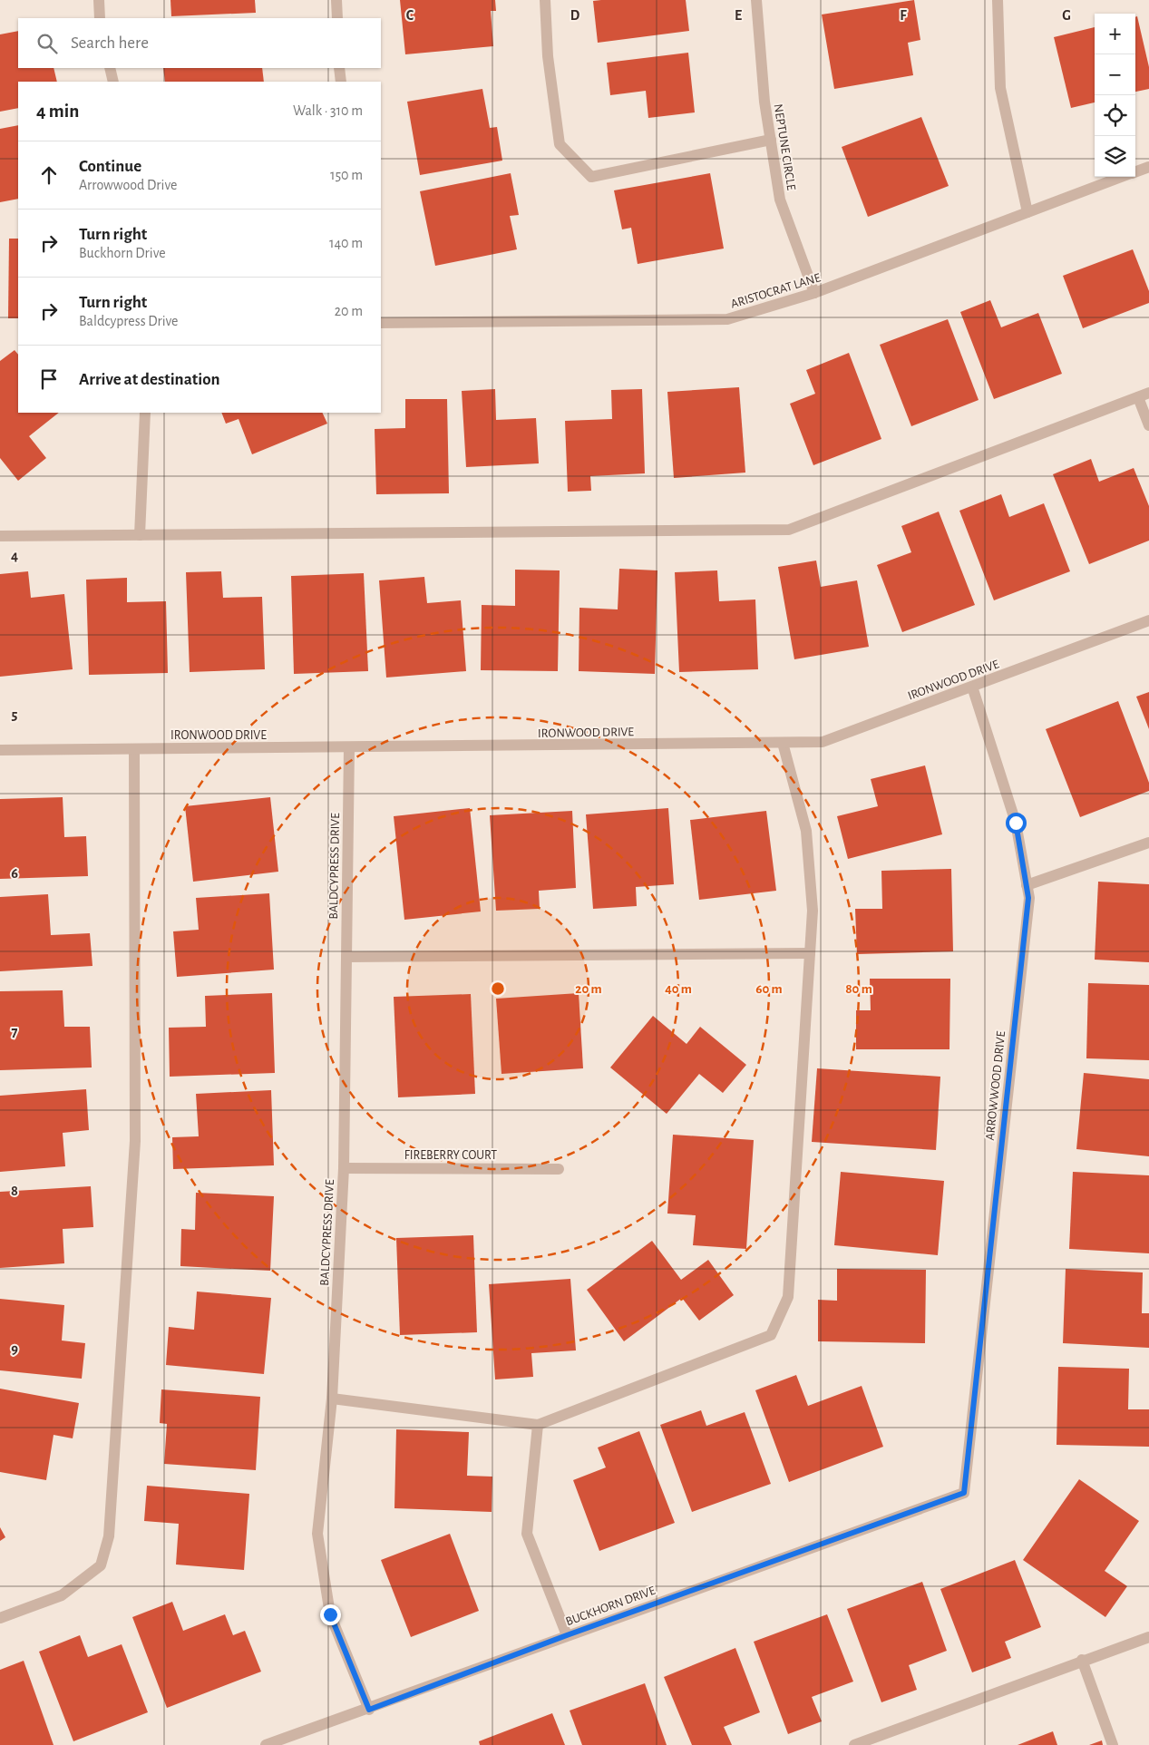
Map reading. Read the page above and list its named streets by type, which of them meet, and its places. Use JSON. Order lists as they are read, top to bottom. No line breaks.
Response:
{"streets":{"street":["NEPTUNE CIRCLE","ARISTOCRAT LANE","IRONWOOD DRIVE","BALDCYPRESS DRIVE","ARROWWOOD DRIVE","FIREBERRY COURT","BUCKHORN DRIVE"]},"crossings":[["NEPTUNE CIRCLE","ARISTOCRAT LANE"],["IRONWOOD DRIVE","BALDCYPRESS DRIVE"],["IRONWOOD DRIVE","ARROWWOOD DRIVE"],["BALDCYPRESS DRIVE","FIREBERRY COURT"],["BALDCYPRESS DRIVE","BUCKHORN DRIVE"],["ARROWWOOD DRIVE","BUCKHORN DRIVE"]],"page":{"map_buttons":["+","−"],"search":"Search here","heading":["4 min","Walk · 310 m"],"list":[["Continue","Arrowwood Drive","150 m"],["Turn right","Buckhorn Drive","140 m"],["Turn right","Baldcypress Drive","20 m"],"Arrive at destination"]},"grid":{"columns":["C","D","E","F","G"],"rows":["4","5","6","7","8","9"]},"rings":["20 m","40 m","60 m","80 m"]}
